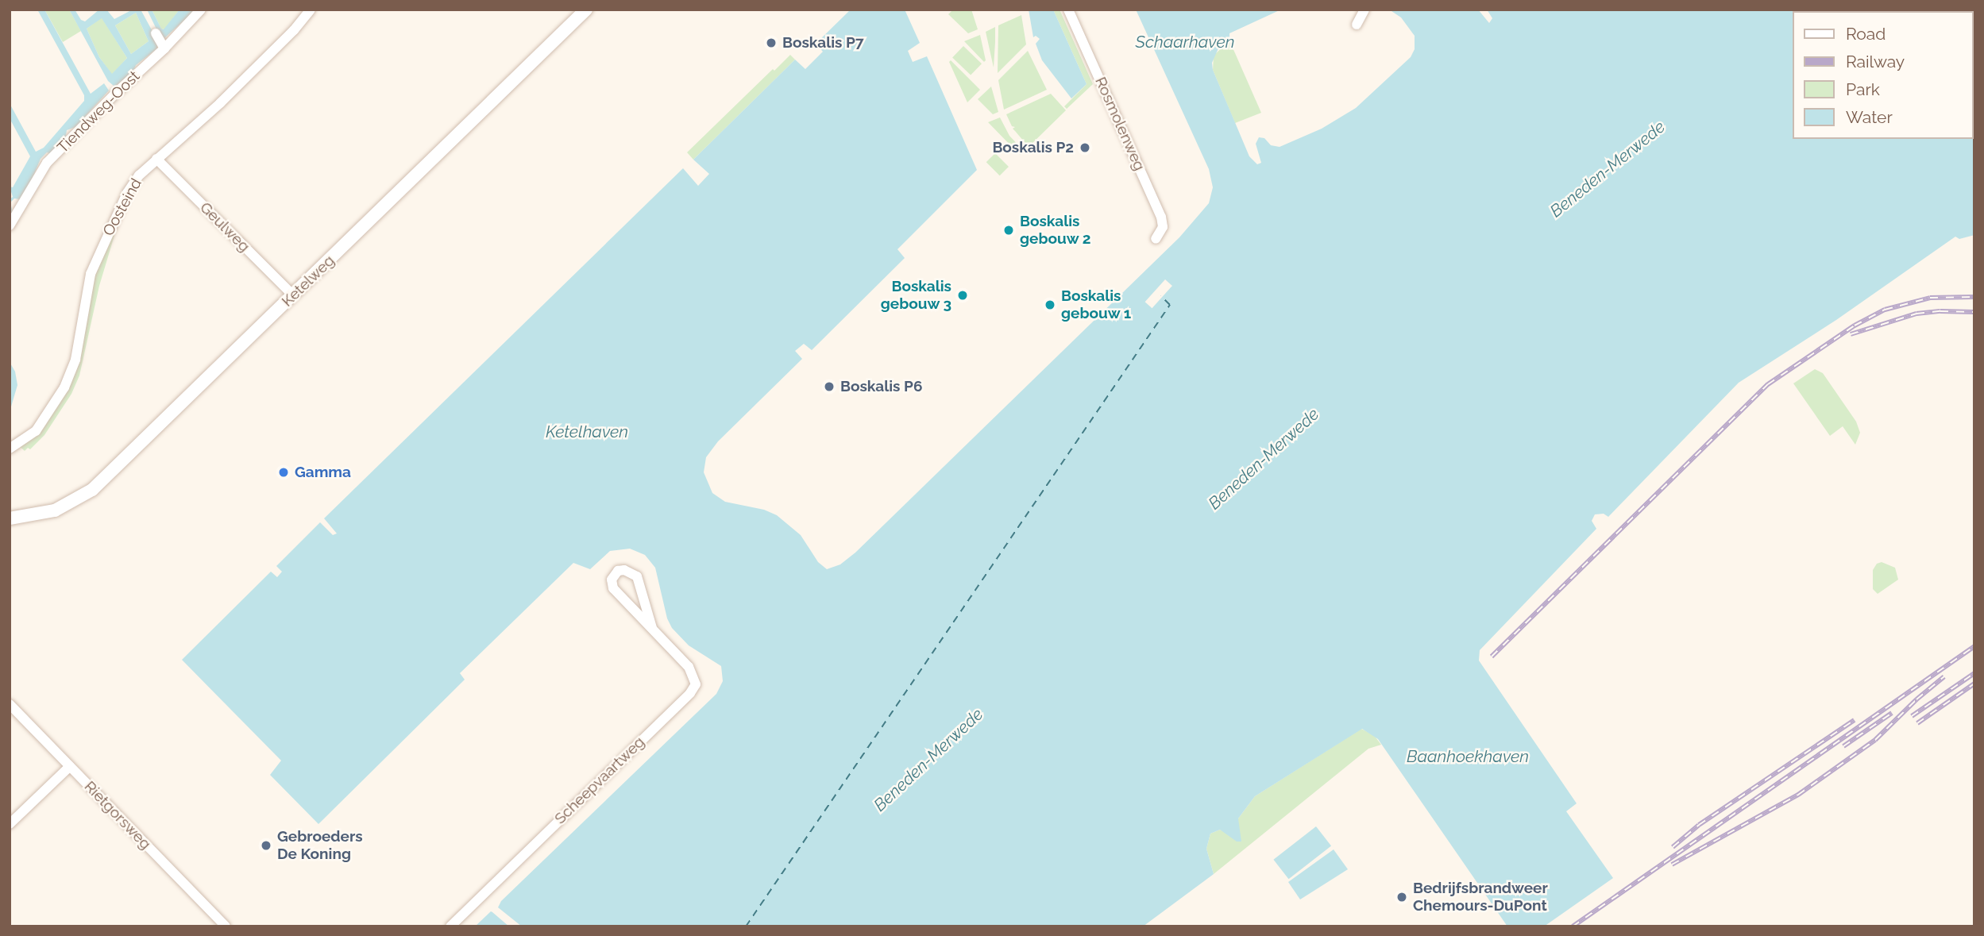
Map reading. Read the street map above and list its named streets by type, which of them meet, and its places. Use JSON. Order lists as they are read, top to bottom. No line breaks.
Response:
{"streets":{"street":["Tiendweg-Oost","Rosmolenweg","Oosteind","Geulweg","Ketelweg","Scheepvaartweg","Rietgorsweg"]},"crossings":[["Oosteind","Geulweg"],["Geulweg","Ketelweg"]],"water":["Schaarhaven","Beneden-Merwede","Ketelhaven","Baanhoekhaven"],"places":["Boskalis P7","Boskalis P2","Boskalis gebouw 2","Boskalis gebouw 3","Boskalis gebouw 1","Boskalis P6","Gamma","Gebroeders De Koning","Bedrijfsbrandweer Chemours-DuPont"],"legend":["Road","Railway","Park","Water"]}
